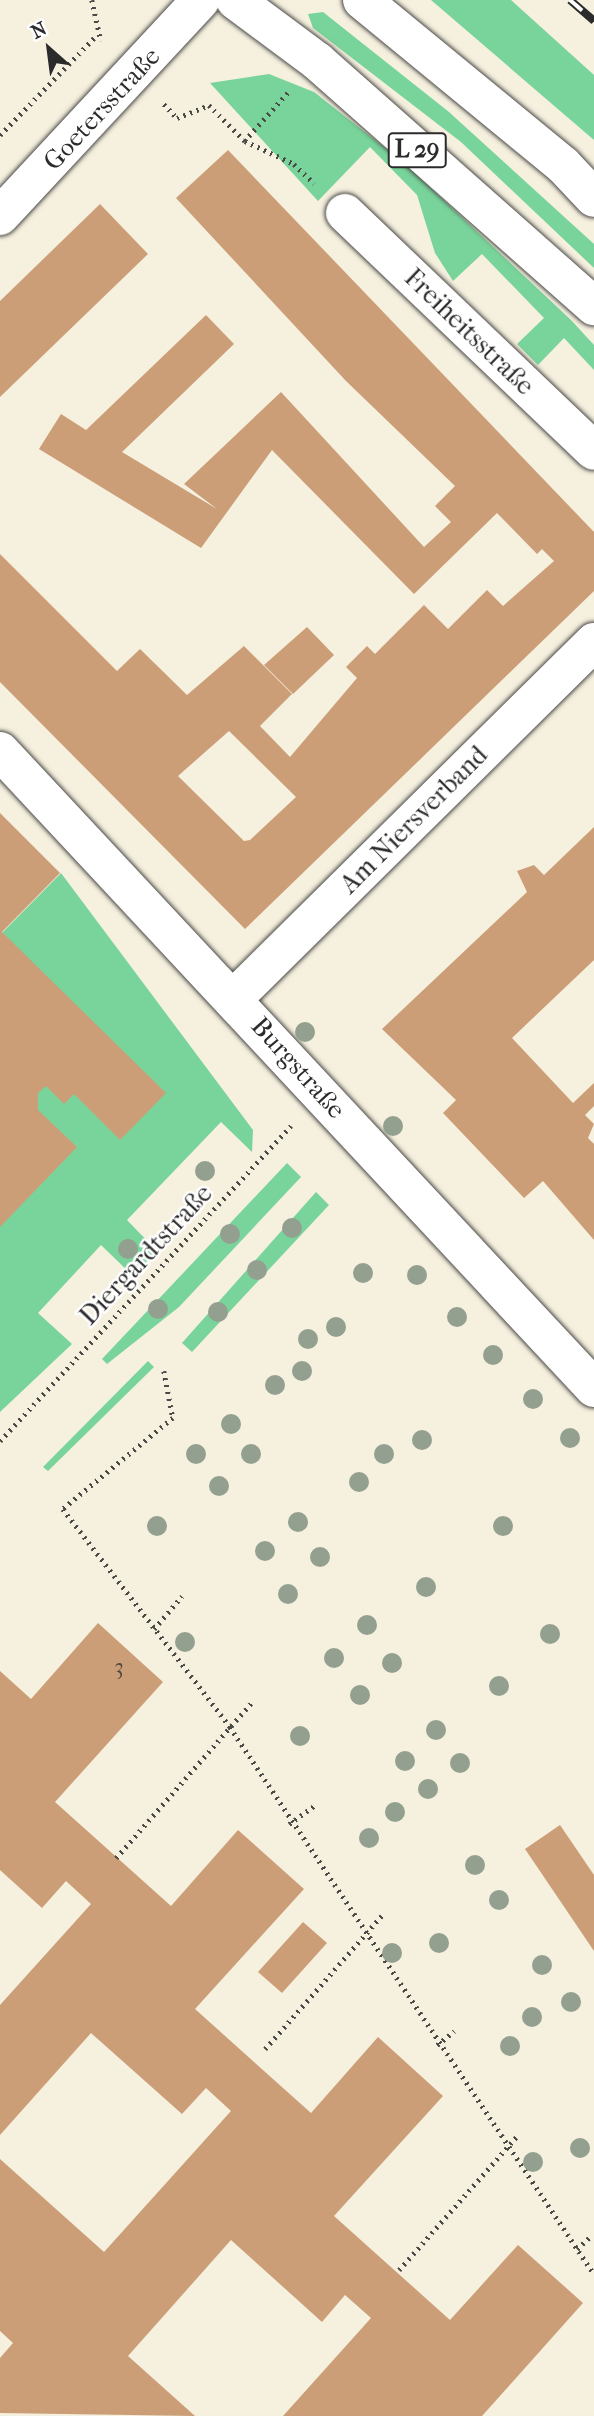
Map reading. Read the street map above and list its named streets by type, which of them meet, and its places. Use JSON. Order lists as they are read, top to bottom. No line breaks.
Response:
{"streets":{"street":["Goetersstraße","L 29","Freiheitsstraße","Am Niersverband","Burgstraße"],"path":["Diergardtstraße"]},"crossings":[["Am Niersverband","Burgstraße"],["Burgstraße","Diergardtstraße"]],"house_numbers":["3"],"north":"top left"}
